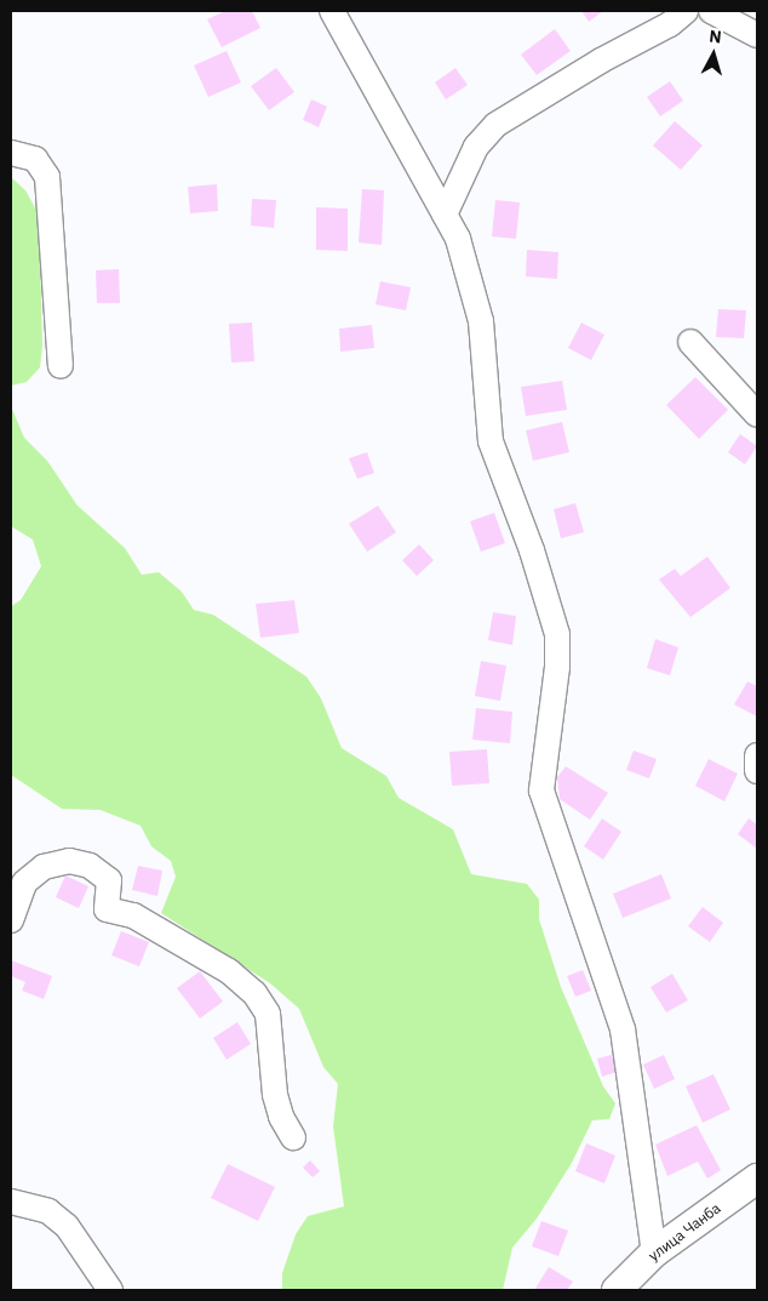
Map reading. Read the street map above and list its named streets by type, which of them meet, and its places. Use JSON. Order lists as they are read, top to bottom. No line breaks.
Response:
{"streets":{"street":["улица Чанба"]},"north":"top"}
